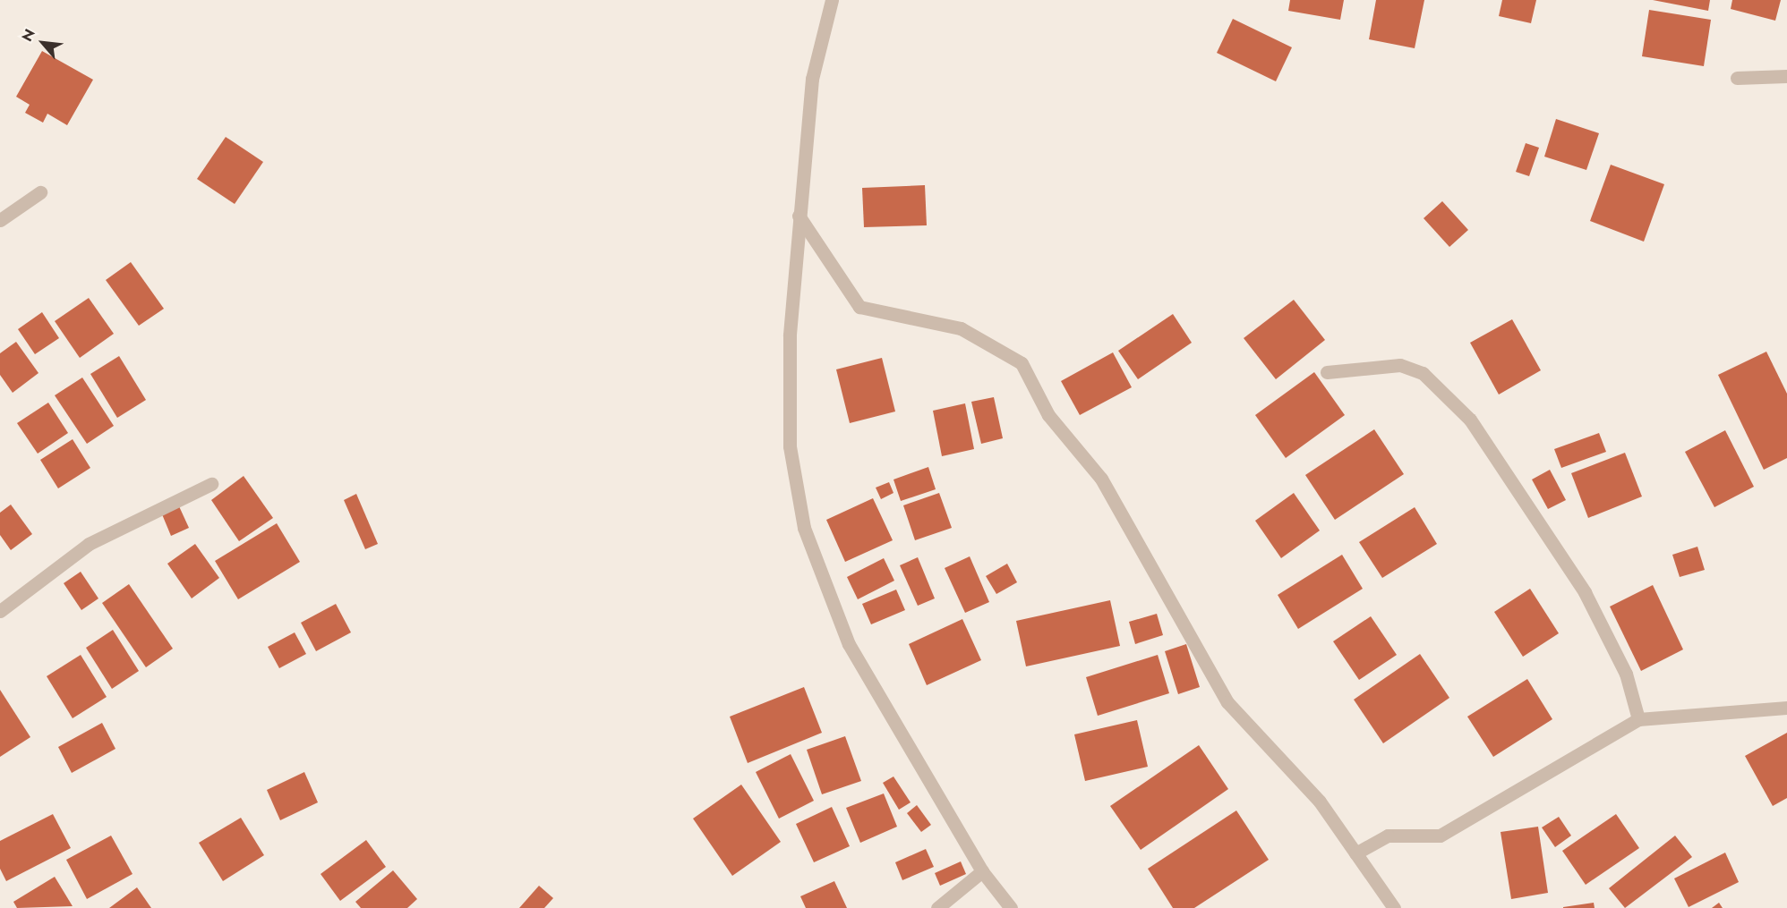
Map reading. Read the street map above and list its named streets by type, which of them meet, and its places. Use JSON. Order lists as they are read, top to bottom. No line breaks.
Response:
{"north":"top left"}
